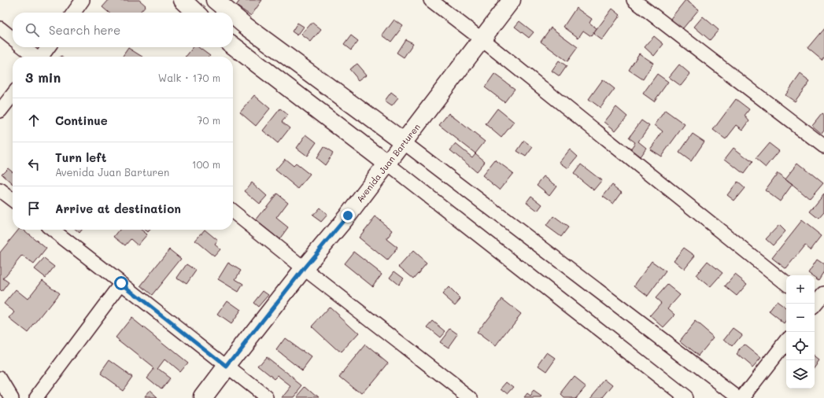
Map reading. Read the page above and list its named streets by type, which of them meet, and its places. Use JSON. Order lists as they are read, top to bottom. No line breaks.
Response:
{"streets":{"street":["Avenida Juan Barturen"]},"page":{"search":"Search here","heading":["3 min","Walk · 170 m"],"list":[["Continue","70 m"],["Turn left","Avenida Juan Barturen","100 m"],"Arrive at destination"],"map_buttons":["+","−"]}}
